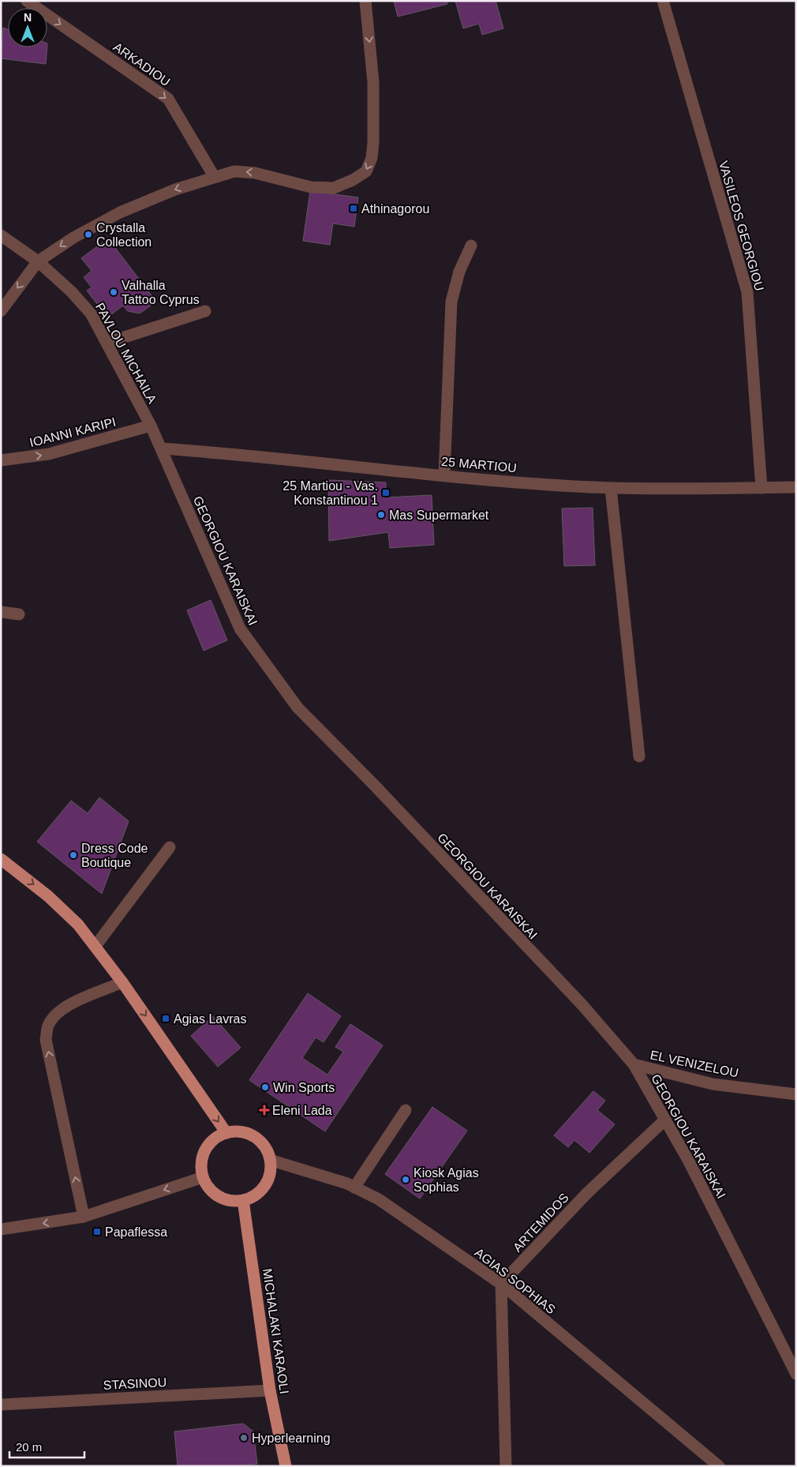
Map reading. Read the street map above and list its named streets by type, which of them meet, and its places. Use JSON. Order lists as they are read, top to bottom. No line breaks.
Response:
{"streets":{"main road":["MICHALAKI KARAOLI"],"street":["ARKADIOU","VASILEOS GEORGIOU","PAVLOU MICHAILA","IOANNI KARIPI","25 MARTIOU","GEORGIOU KARAISKAI","EL VENIZELOU","ARTEMIDOS","AGIAS SOPHIAS","STASINOU"]},"crossings":[["VASILEOS GEORGIOU","25 MARTIOU"],["PAVLOU MICHAILA","IOANNI KARIPI"],["PAVLOU MICHAILA","GEORGIOU KARAISKAI"],["IOANNI KARIPI","GEORGIOU KARAISKAI"],["25 MARTIOU","GEORGIOU KARAISKAI"],["GEORGIOU KARAISKAI","EL VENIZELOU"],["GEORGIOU KARAISKAI","ARTEMIDOS"],["ARTEMIDOS","AGIAS SOPHIAS"],["AGIAS SOPHIAS","MICHALAKI KARAOLI"],["MICHALAKI KARAOLI","STASINOU"]],"one_way":["ARKADIOU","IOANNI KARIPI"],"places":{"transit":["Athinagorou","25 Martiou - Vas. Konstantinou 1","Agias Lavras","Papaflessa"],"other":["Crystalla Collection","Valhalla Tattoo Cyprus","Mas Supermarket","Dress Code Boutique","Win Sports","Kiosk Agias Sophias","Hyperlearning"],"health":["Eleni Lada"]},"scale_bar":"20 m","north":"top"}
